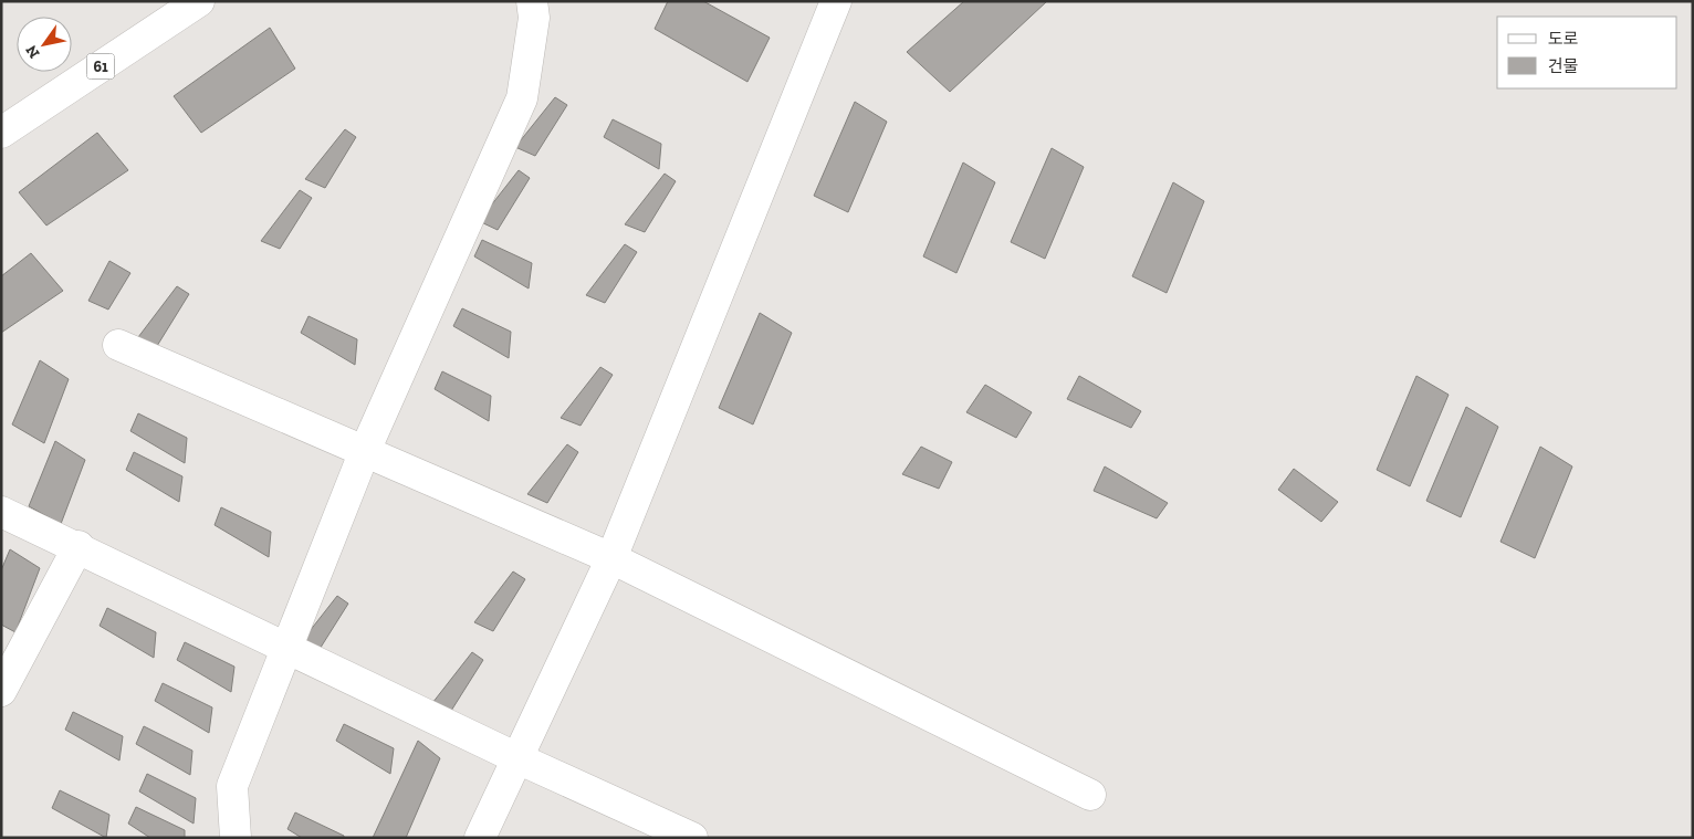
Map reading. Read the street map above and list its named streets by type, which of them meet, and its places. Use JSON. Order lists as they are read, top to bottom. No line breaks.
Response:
{"streets":{"street":["61"]},"legend":["도로","건물"],"north":"bottom left"}
